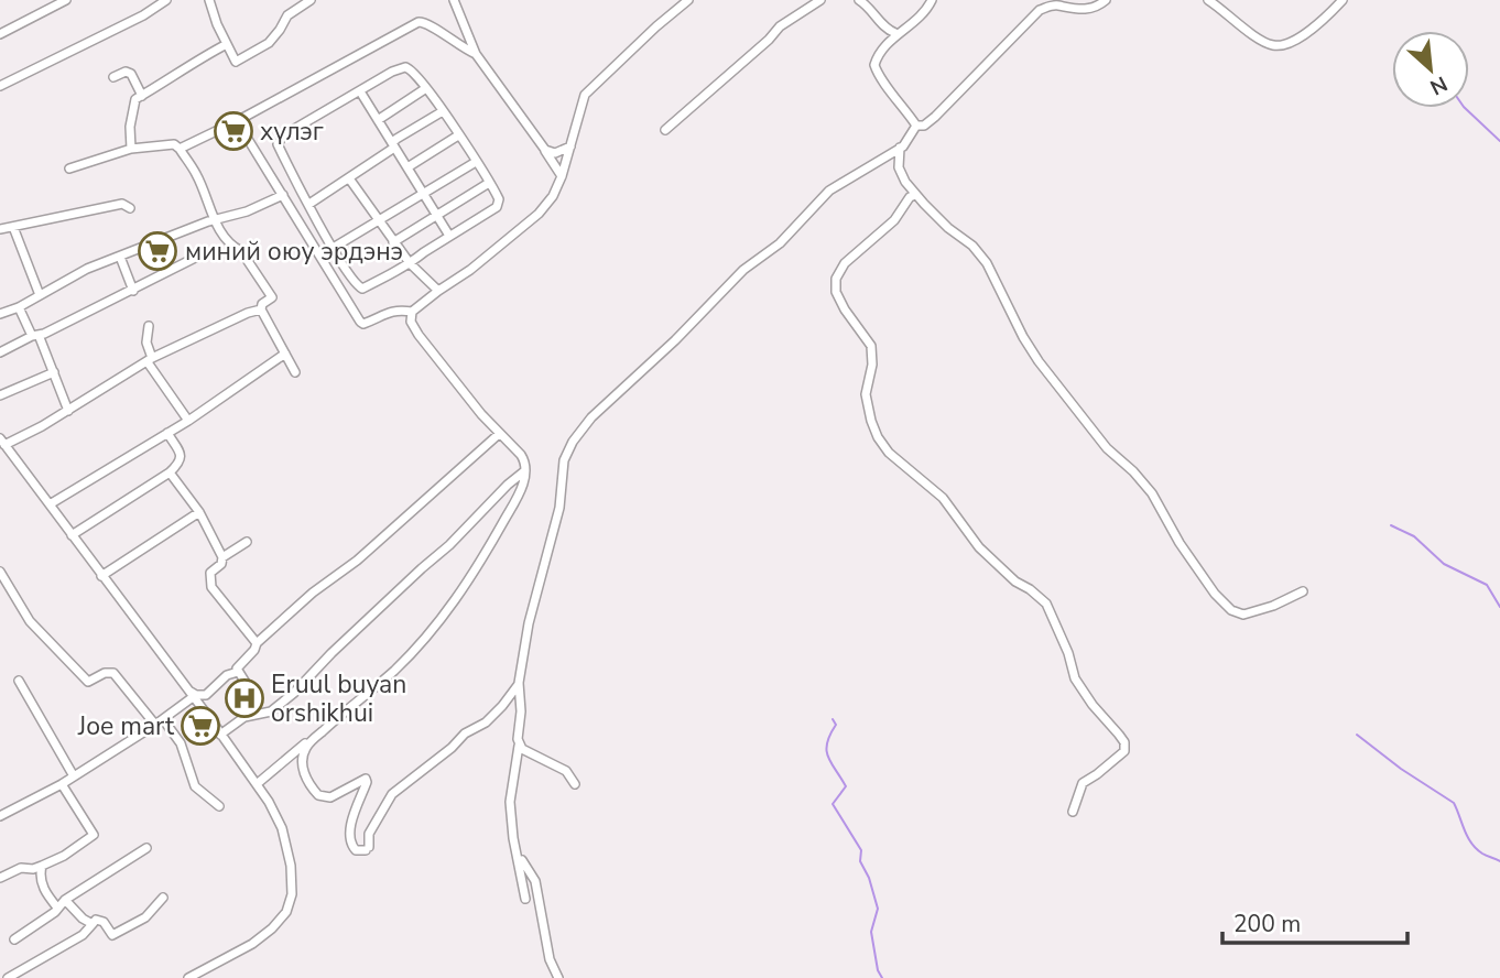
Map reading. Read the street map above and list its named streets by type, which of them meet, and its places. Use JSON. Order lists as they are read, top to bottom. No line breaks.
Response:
{"places":{"supermarket":["хүлэг","миний оюу эрдэнэ","Joe mart"],"hospital":["Eruul buyan orshikhui"]},"scale_bar":"200 m","north":"bottom right"}
